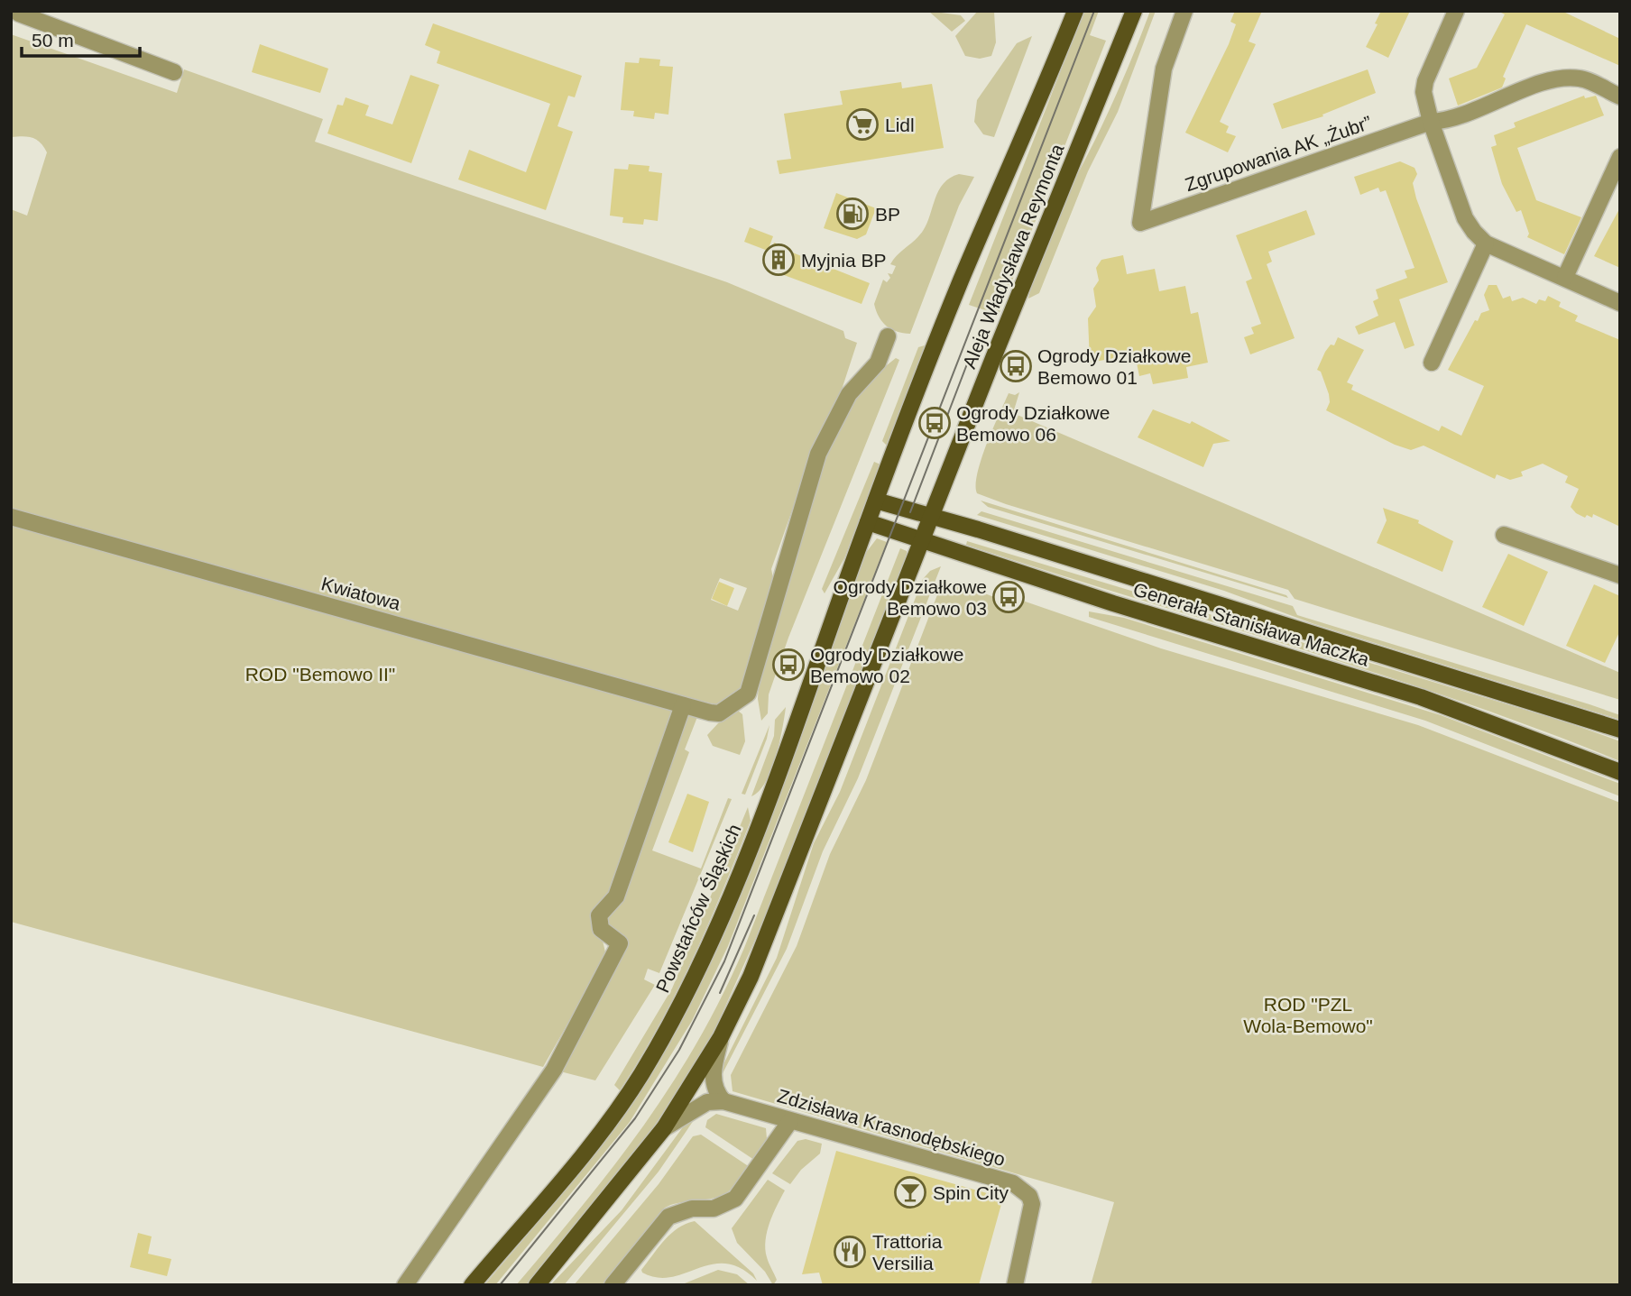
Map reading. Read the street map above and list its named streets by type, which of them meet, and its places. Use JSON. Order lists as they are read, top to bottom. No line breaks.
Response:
{"streets":{"main road":["Aleja Władysława Reymonta","Generała Stanisława Maczka","Powstańców Śląskich"],"street":["Zgrupowania AK „Żubr”","Kwiatowa","Zdzisława Krasnodębskiego"]},"crossings":[["Aleja Władysława Reymonta","Generała Stanisława Maczka"],["Aleja Władysława Reymonta","Powstańców Śląskich"],["Generała Stanisława Maczka","Powstańców Śląskich"]],"parks":["ROD \"Bemowo II\"","ROD \"PZL Wola-Bemowo\""],"places":{"supermarket":["Lidl"],"fuel station":["BP"],"building":["Myjnia BP"],"bus stop":["Ogrody Działkowe Bemowo 01","Ogrody Działkowe Bemowo 06","Ogrody Działkowe Bemowo 03","Ogrody Działkowe Bemowo 02"],"bar":["Spin City"],"restaurant":["Trattoria Versilia"]},"scale_bar":"50 m"}
